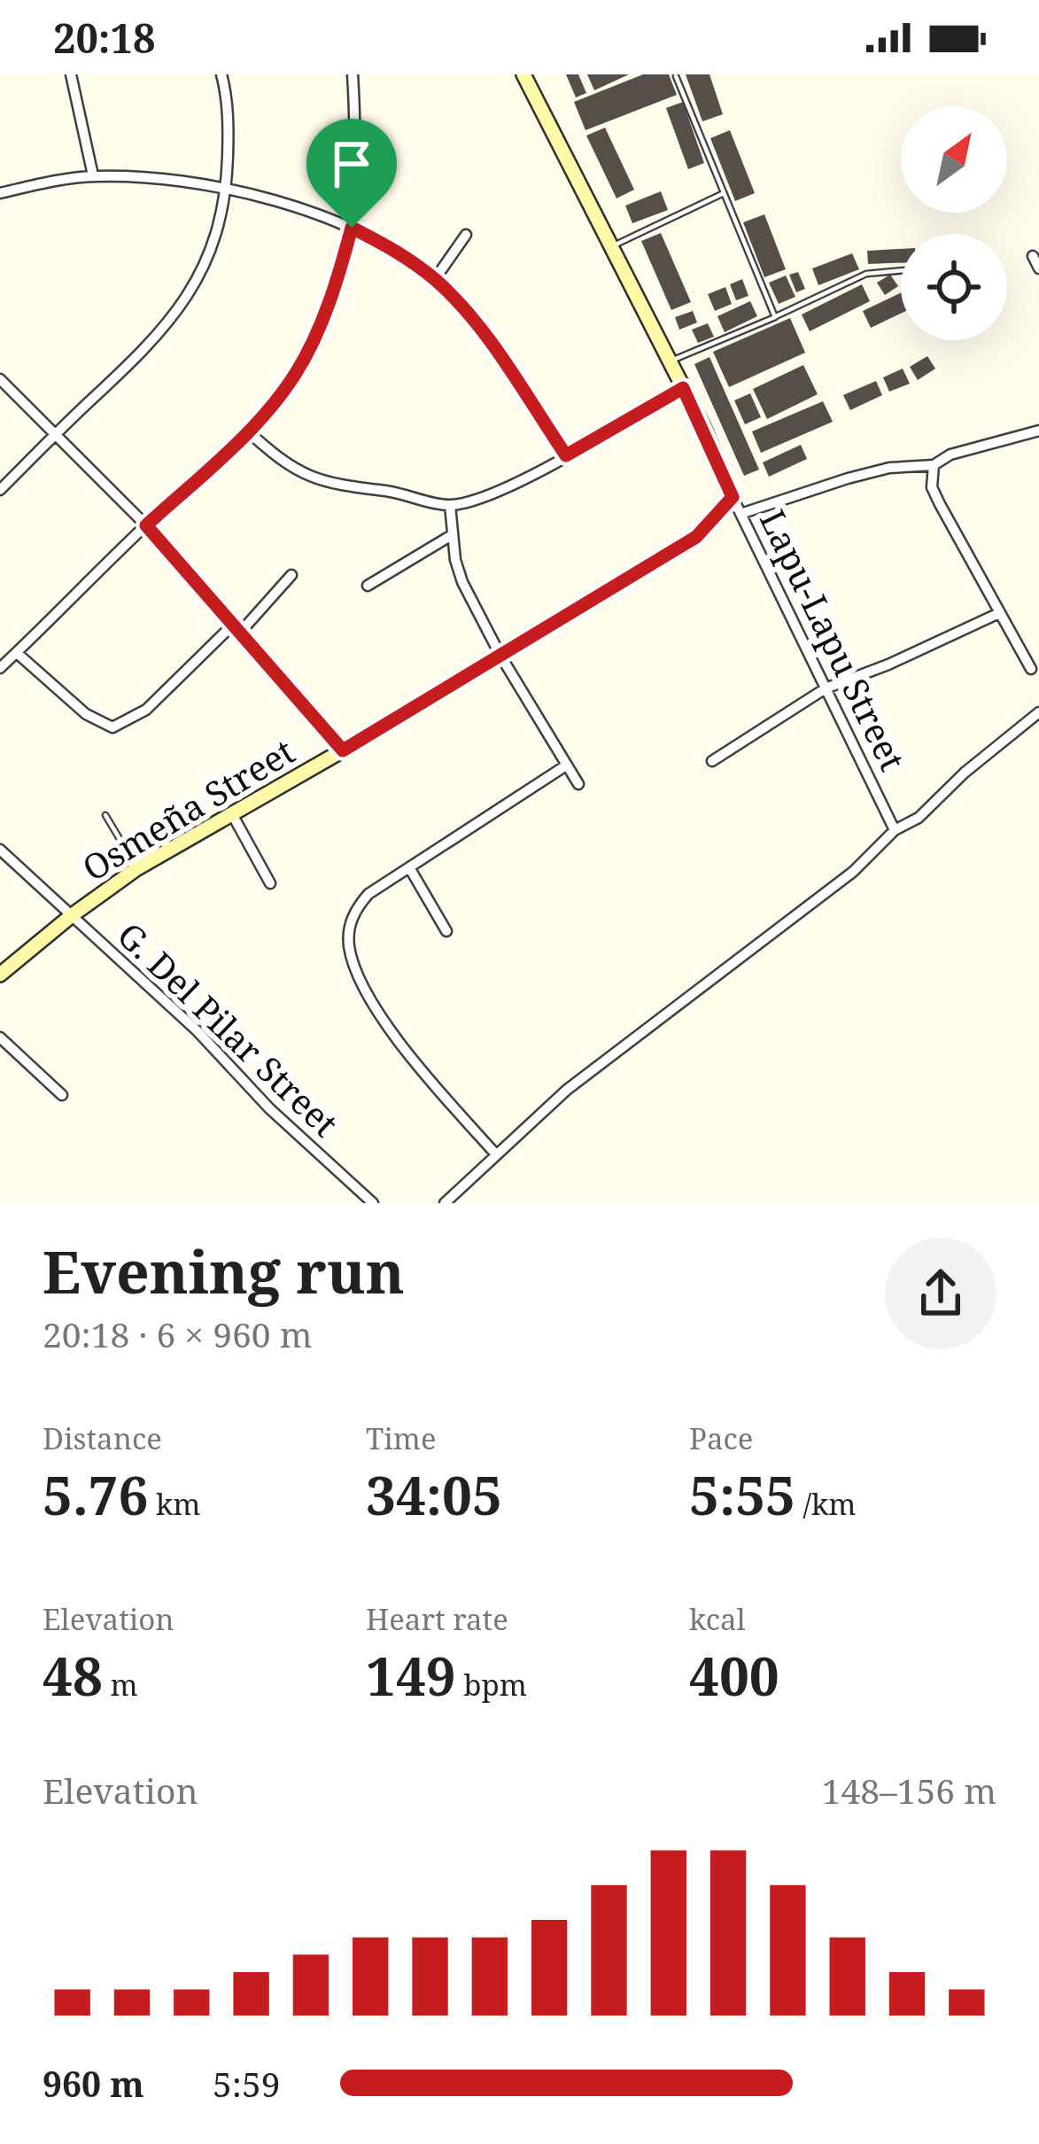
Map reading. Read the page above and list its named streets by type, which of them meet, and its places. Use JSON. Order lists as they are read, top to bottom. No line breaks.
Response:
{"streets":{"street":["Lapu-Lapu Street","Osmeña Street","G. Del Pilar Street"]},"crossings":[["Lapu-Lapu Street","Osmeña Street"],["Osmeña Street","G. Del Pilar Street"]],"north":"top right","page":{"status":"20:18","heading":["Evening run","20:18 · 6 × 960 m"],"stats":[["Distance","5.76 km"],["Time","34:05"],["Pace","5:55 /km"],["Elevation","48 m"],["Heart rate","149 bpm"],["kcal","400"]],"chart":["Elevation","148–156 m"],"list":[{"name":"960 m","note":"5:59"}]}}
